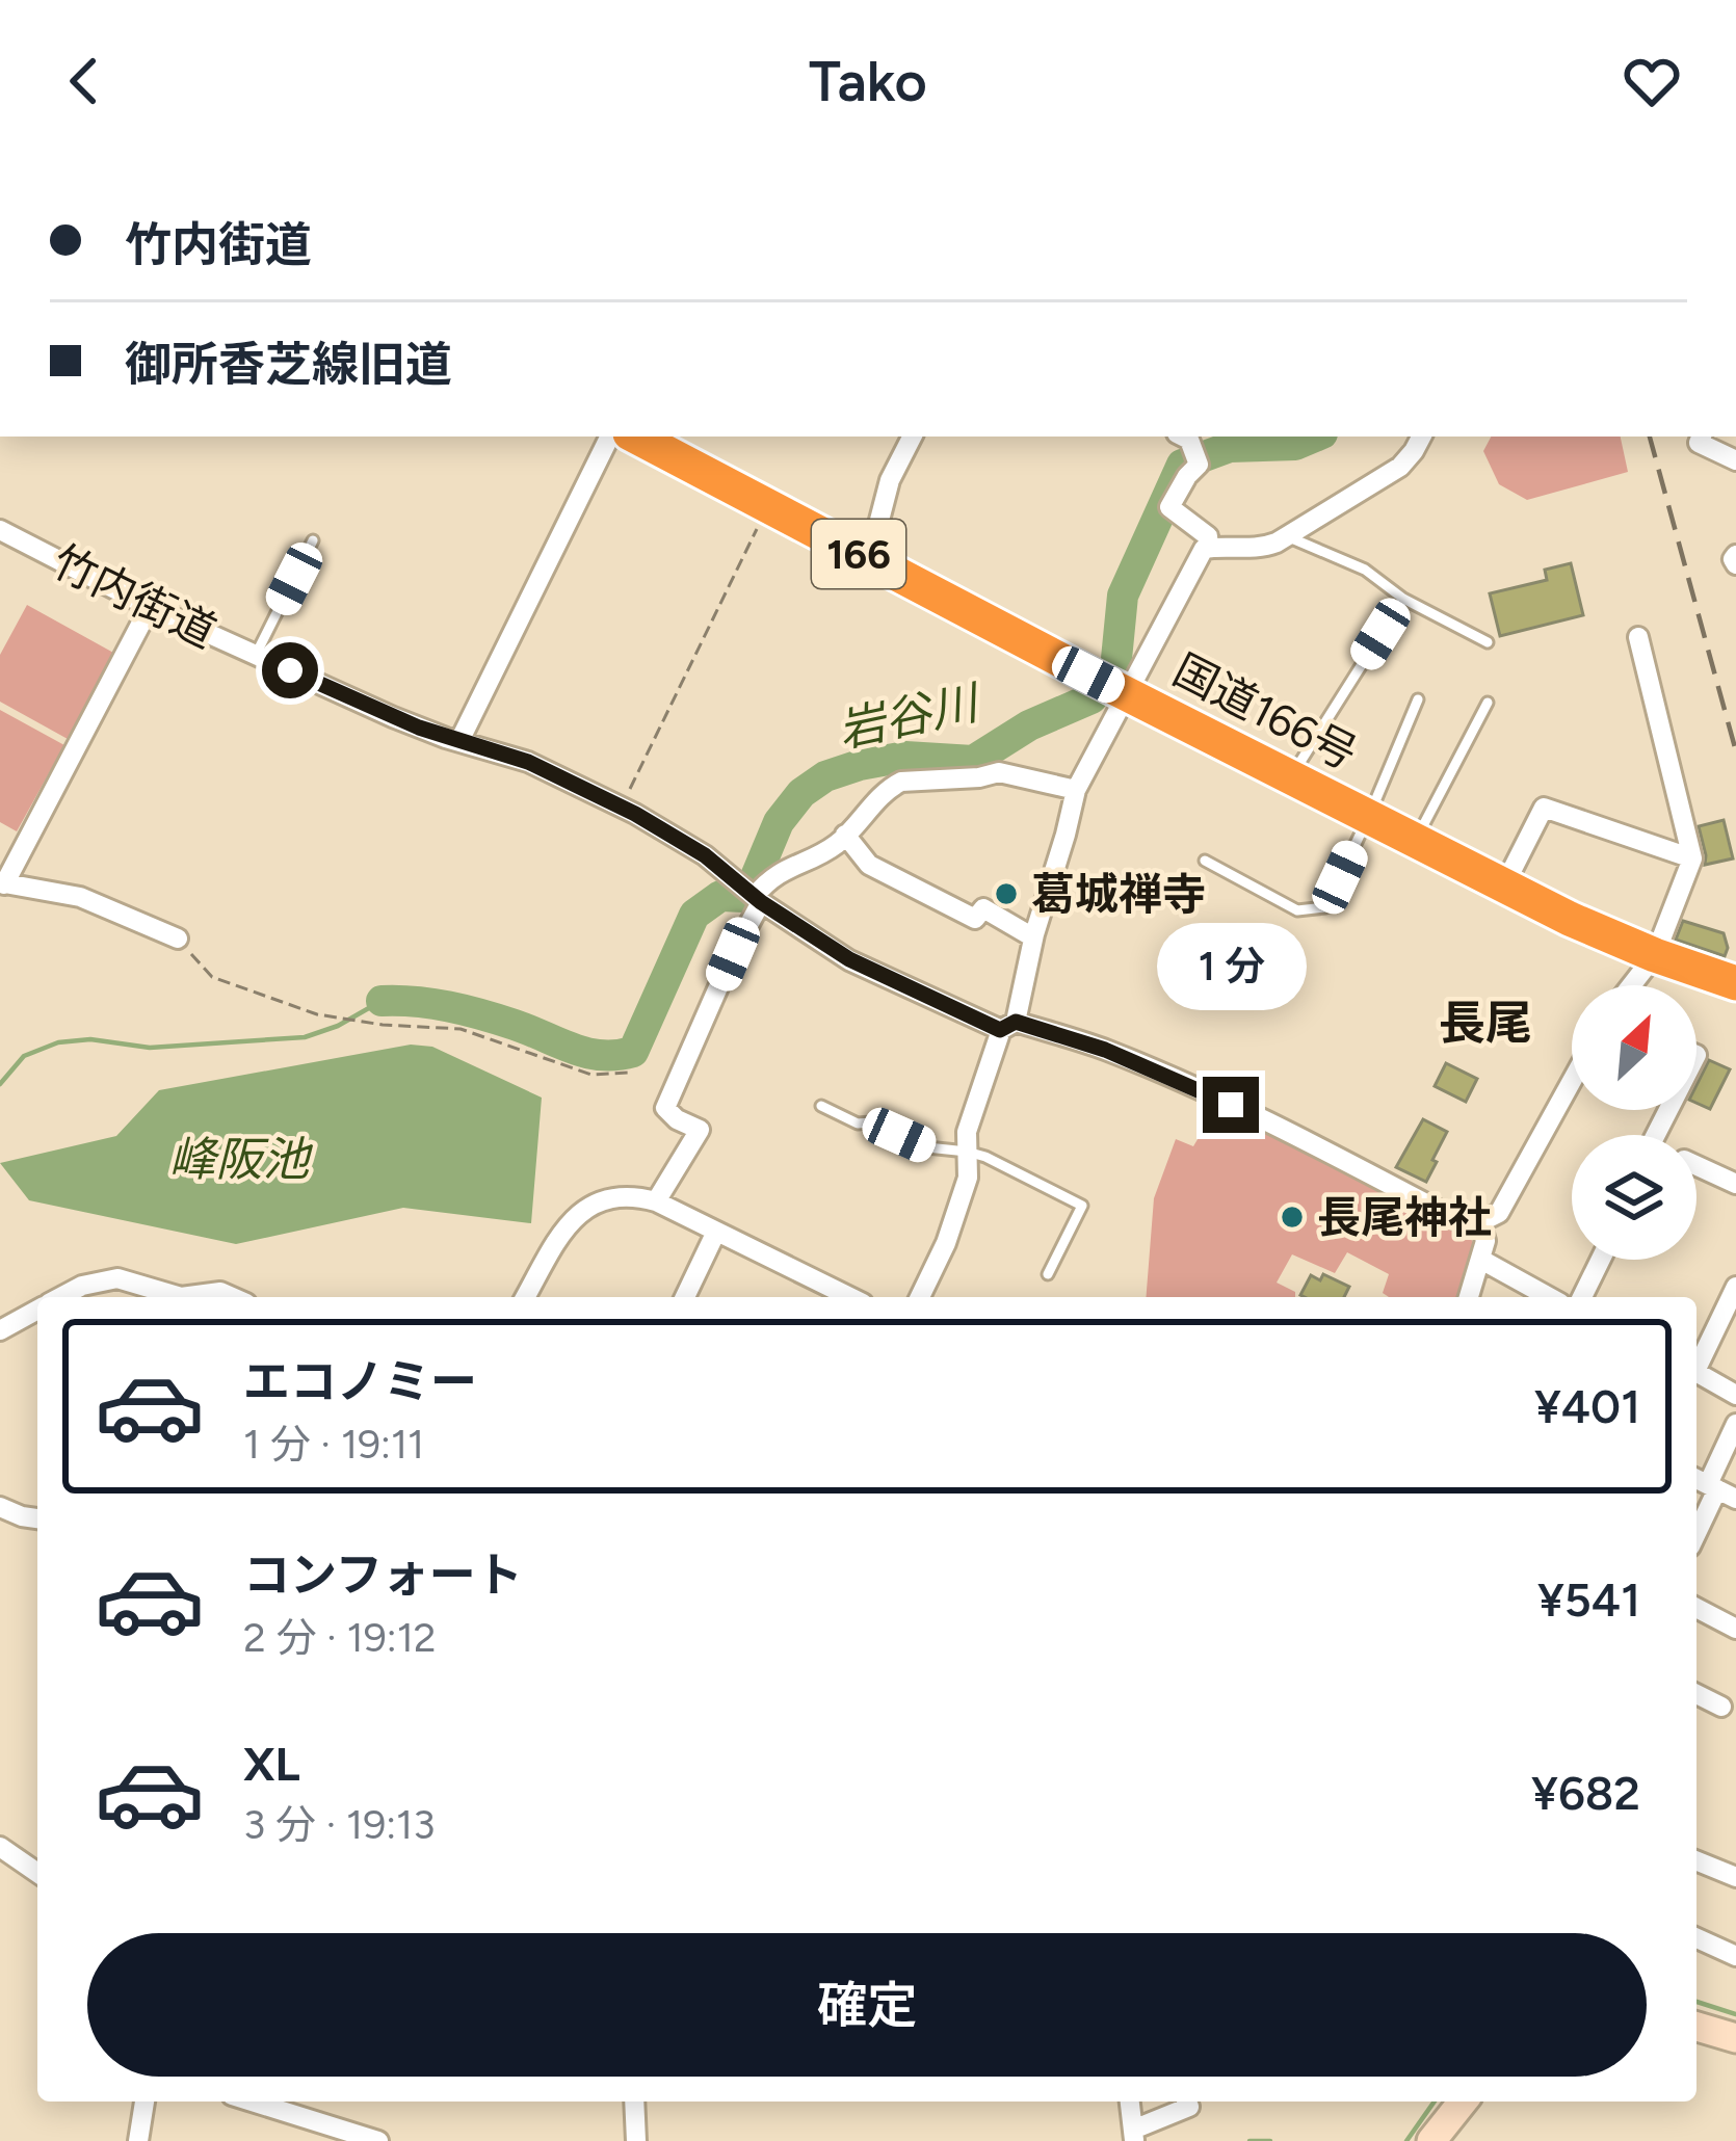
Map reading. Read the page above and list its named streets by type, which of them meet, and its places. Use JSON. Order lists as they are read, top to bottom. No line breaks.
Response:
{"streets":{"highway":["166","国道166号"],"street":["竹内街道"]},"districts":["長尾"],"water":["岩谷川","峰阪池"],"places":["葛城禅寺","長尾神社"],"north":"top right","page":{"header":"Tako","banner":["竹内街道","御所香芝線旧道"],"bubble":"1 分","list":[{"name":"エコノミー","note":"1 分 · 19:11","value":"¥401"},{"name":"コンフォート","note":"2 分 · 19:12","value":"¥541"},{"name":"XL","note":"3 分 · 19:13","value":"¥682"}],"buttons":"確定"}}
